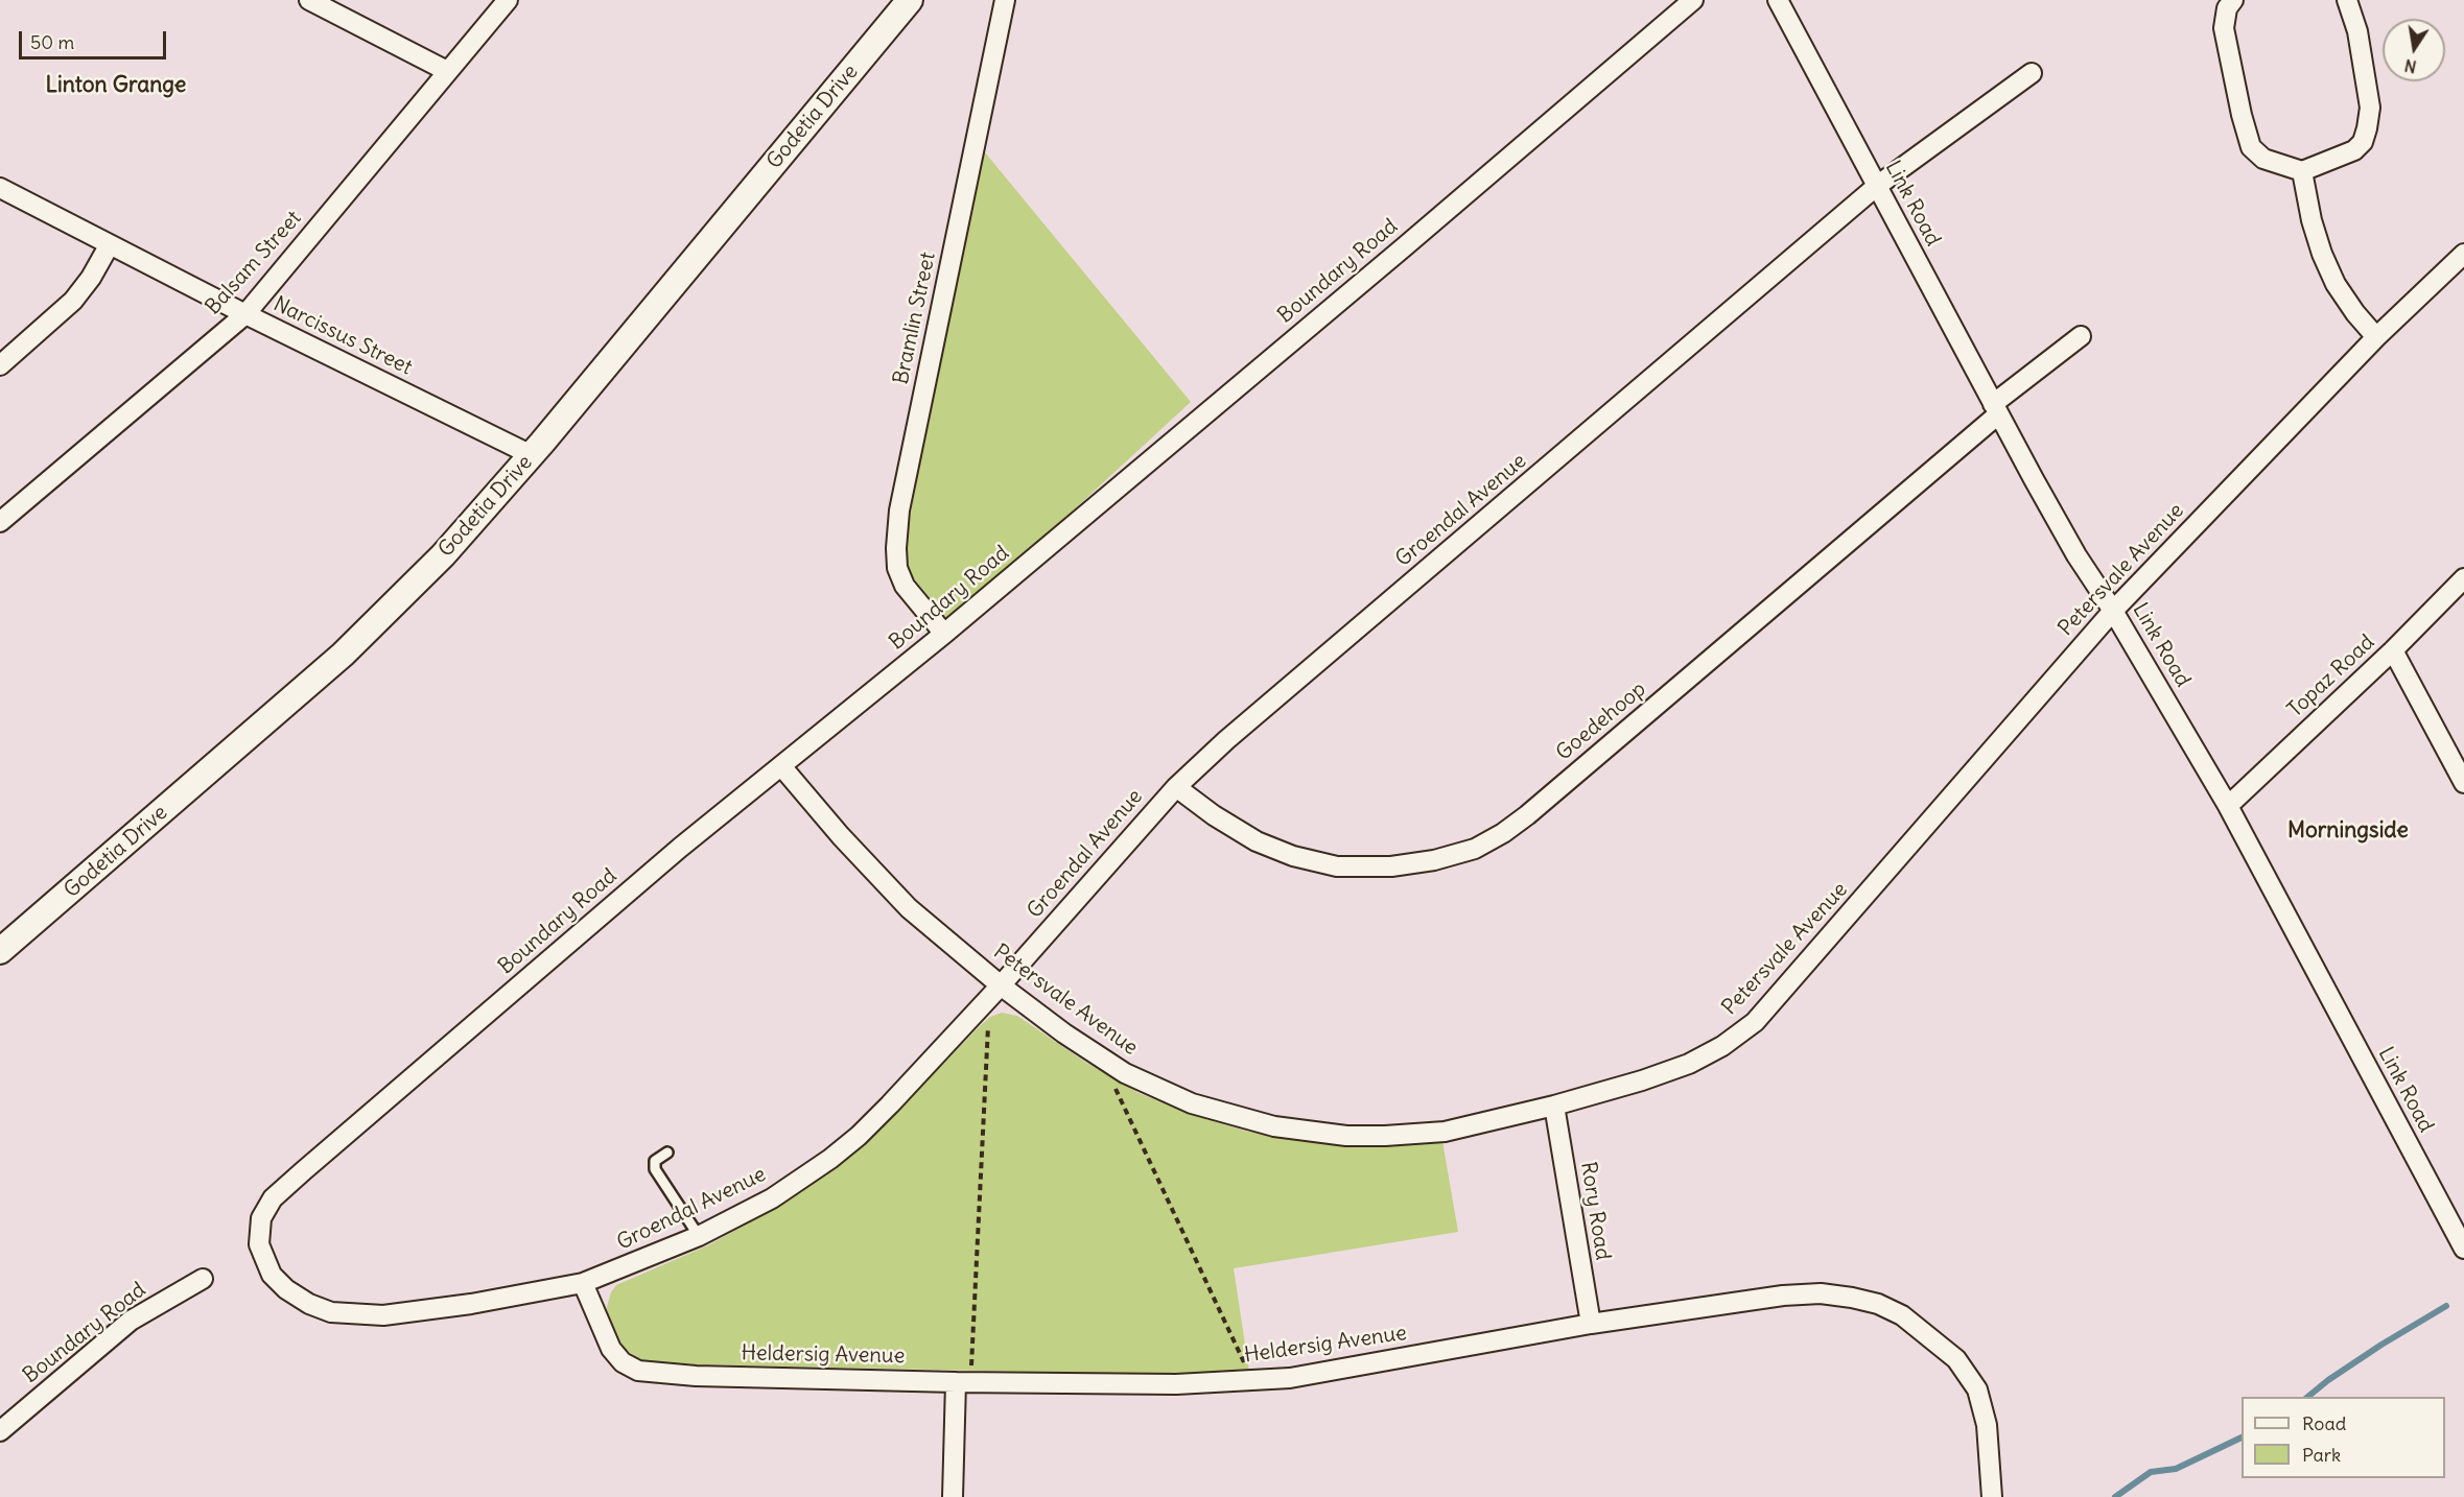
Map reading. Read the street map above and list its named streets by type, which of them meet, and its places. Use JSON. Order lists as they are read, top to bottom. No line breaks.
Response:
{"streets":{"street":["Godetia Drive","Link Road","Balsam Street","Boundary Road","Bramlin Street","Narcissus Street","Groendal Avenue","Petersvale Avenue","Topaz Road","Goedehoop","Rory Road","Heldersig Avenue"]},"crossings":[["Godetia Drive","Narcissus Street"],["Link Road","Groendal Avenue"],["Link Road","Petersvale Avenue"],["Link Road","Topaz Road"],["Link Road","Goedehoop"],["Balsam Street","Narcissus Street"],["Boundary Road","Bramlin Street"],["Boundary Road","Groendal Avenue"],["Boundary Road","Petersvale Avenue"],["Groendal Avenue","Petersvale Avenue"],["Groendal Avenue","Goedehoop"],["Groendal Avenue","Heldersig Avenue"],["Petersvale Avenue","Rory Road"],["Rory Road","Heldersig Avenue"]],"districts":["Linton Grange","Morningside"],"legend":["Road","Park"],"scale_bar":"50 m","north":"bottom"}
